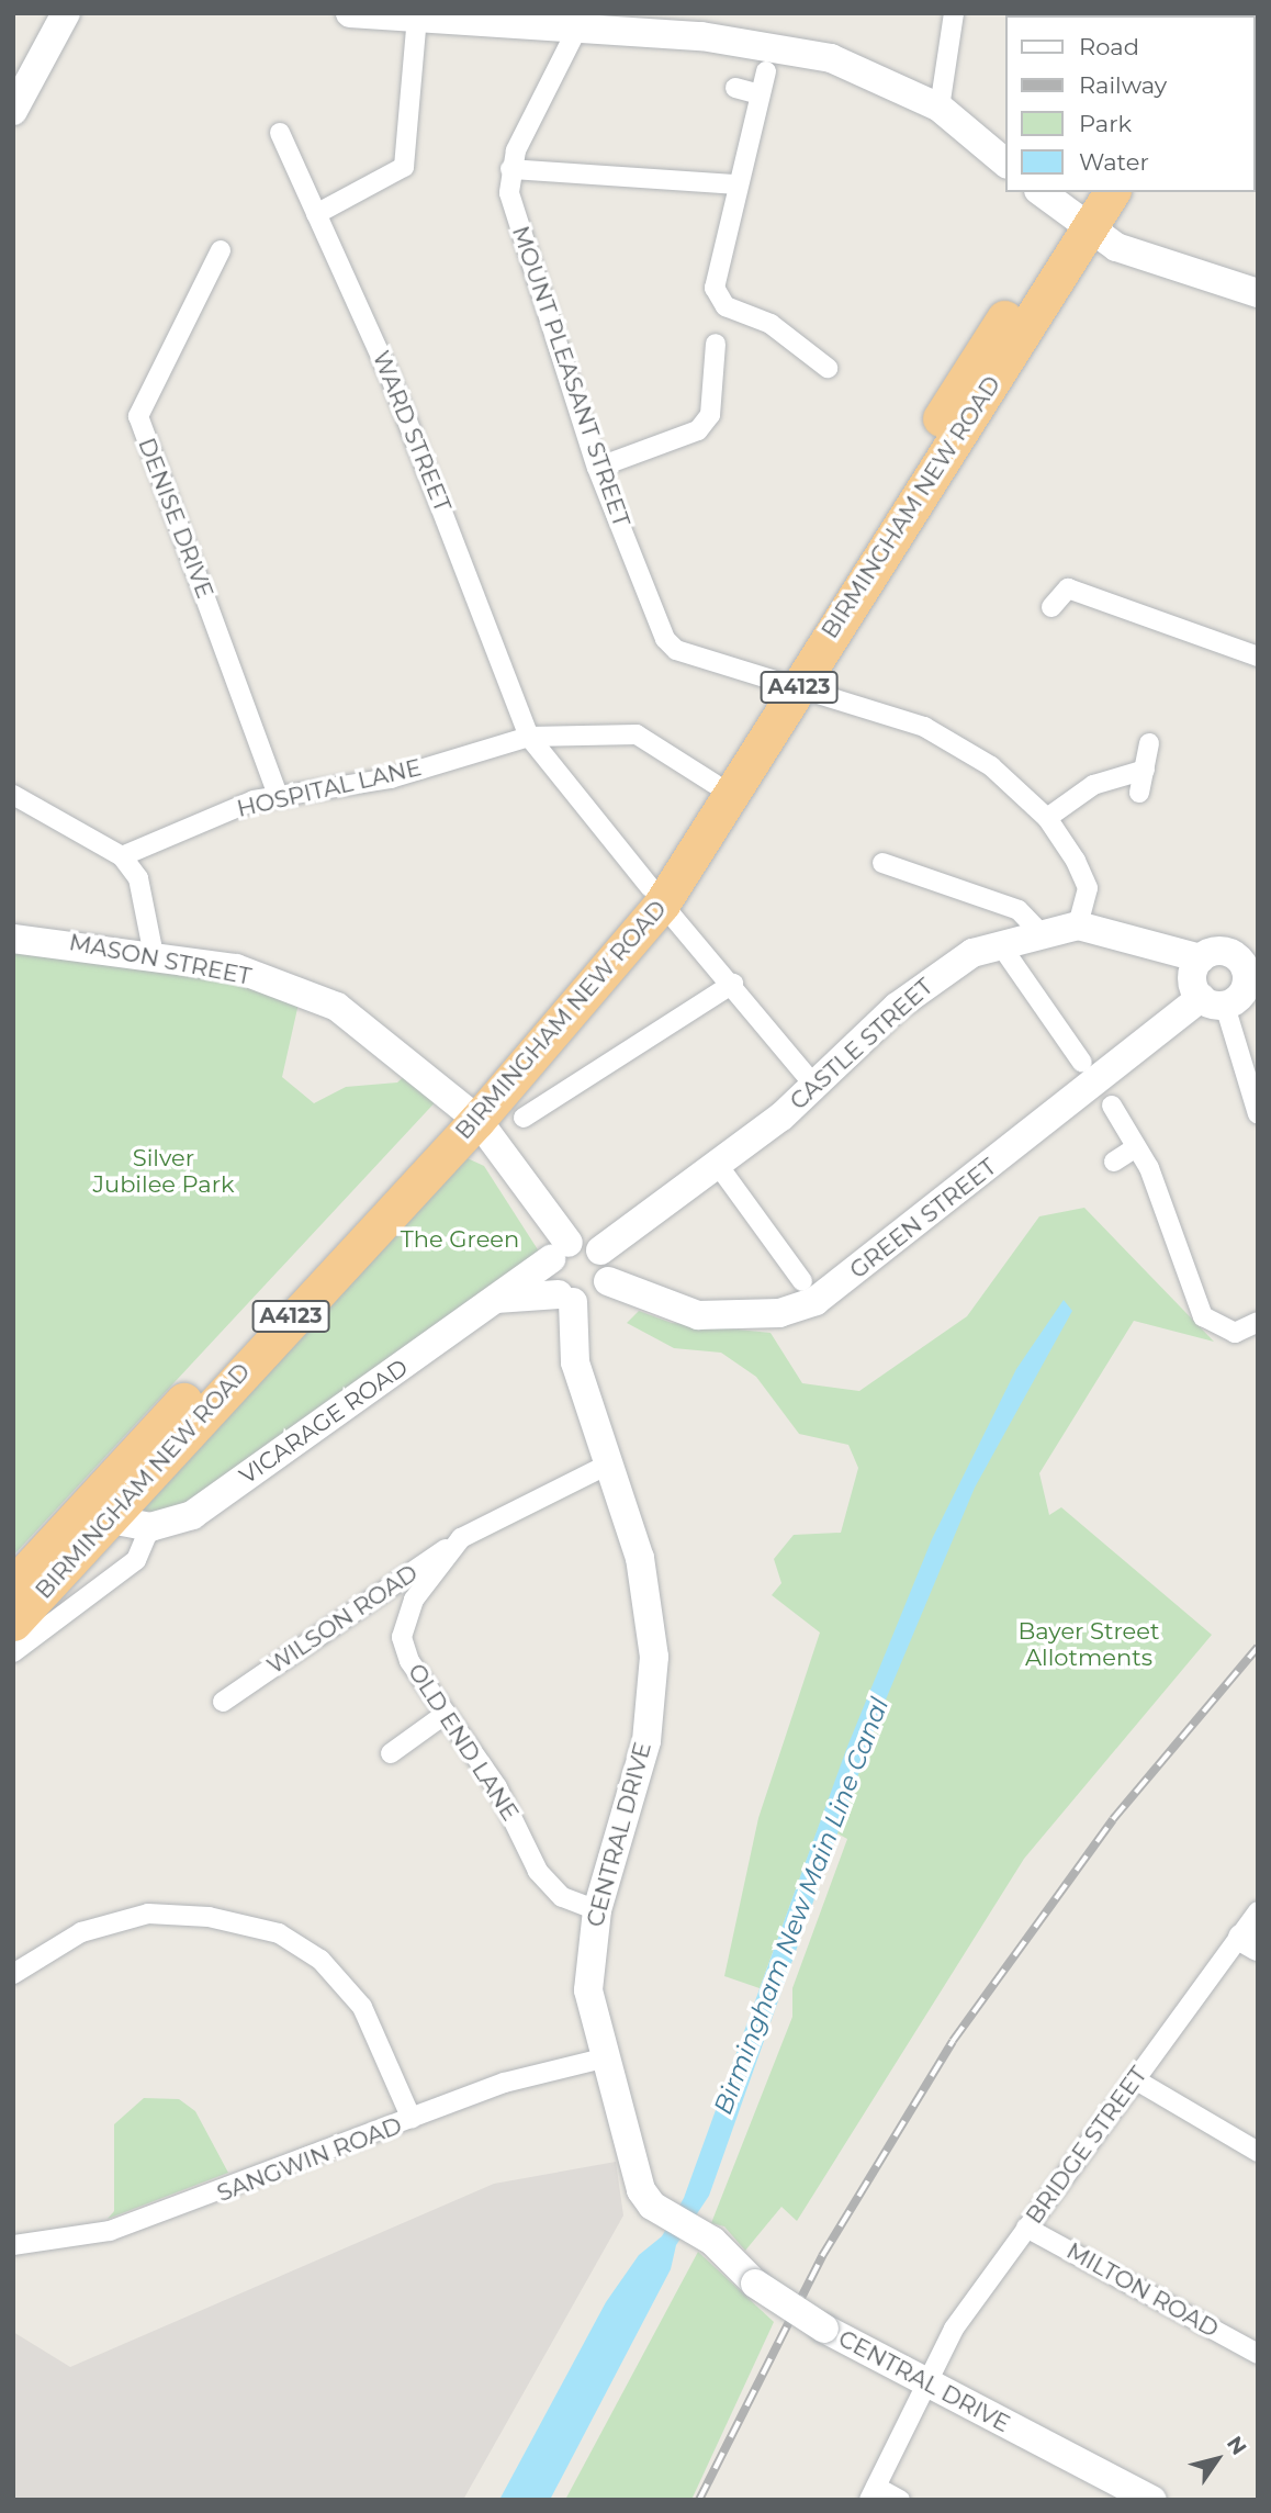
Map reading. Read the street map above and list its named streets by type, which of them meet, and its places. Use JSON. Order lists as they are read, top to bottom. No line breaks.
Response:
{"streets":{"highway":["BIRMINGHAM NEW ROAD","A4123"],"street":["MOUNT PLEASANT STREET","WARD STREET","DENISE DRIVE","HOSPITAL LANE","MASON STREET","CASTLE STREET","GREEN STREET","VICARAGE ROAD","WILSON ROAD","OLD END LANE","CENTRAL DRIVE","BRIDGE STREET","SANGWIN ROAD","MILTON ROAD"]},"crossings":[["MOUNT PLEASANT STREET","BIRMINGHAM NEW ROAD"],["MOUNT PLEASANT STREET","CASTLE STREET"],["WARD STREET","BIRMINGHAM NEW ROAD"],["WARD STREET","HOSPITAL LANE"],["WARD STREET","CASTLE STREET"],["BIRMINGHAM NEW ROAD","HOSPITAL LANE"],["BIRMINGHAM NEW ROAD","MASON STREET"],["BIRMINGHAM NEW ROAD","VICARAGE ROAD"],["DENISE DRIVE","HOSPITAL LANE"],["MASON STREET","CASTLE STREET"],["MASON STREET","GREEN STREET"],["MASON STREET","VICARAGE ROAD"],["MASON STREET","CENTRAL DRIVE"],["CASTLE STREET","GREEN STREET"],["CASTLE STREET","VICARAGE ROAD"],["CASTLE STREET","CENTRAL DRIVE"],["GREEN STREET","VICARAGE ROAD"],["GREEN STREET","CENTRAL DRIVE"],["VICARAGE ROAD","CENTRAL DRIVE"],["WILSON ROAD","OLD END LANE"],["OLD END LANE","CENTRAL DRIVE"],["CENTRAL DRIVE","BRIDGE STREET"],["CENTRAL DRIVE","SANGWIN ROAD"],["BRIDGE STREET","MILTON ROAD"]],"water":["Birmingham New Main Line Canal"],"parks":["Silver Jubilee Park","The Green","Bayer Street Allotments"],"legend":["Road","Railway","Park","Water"],"north":"top right"}
